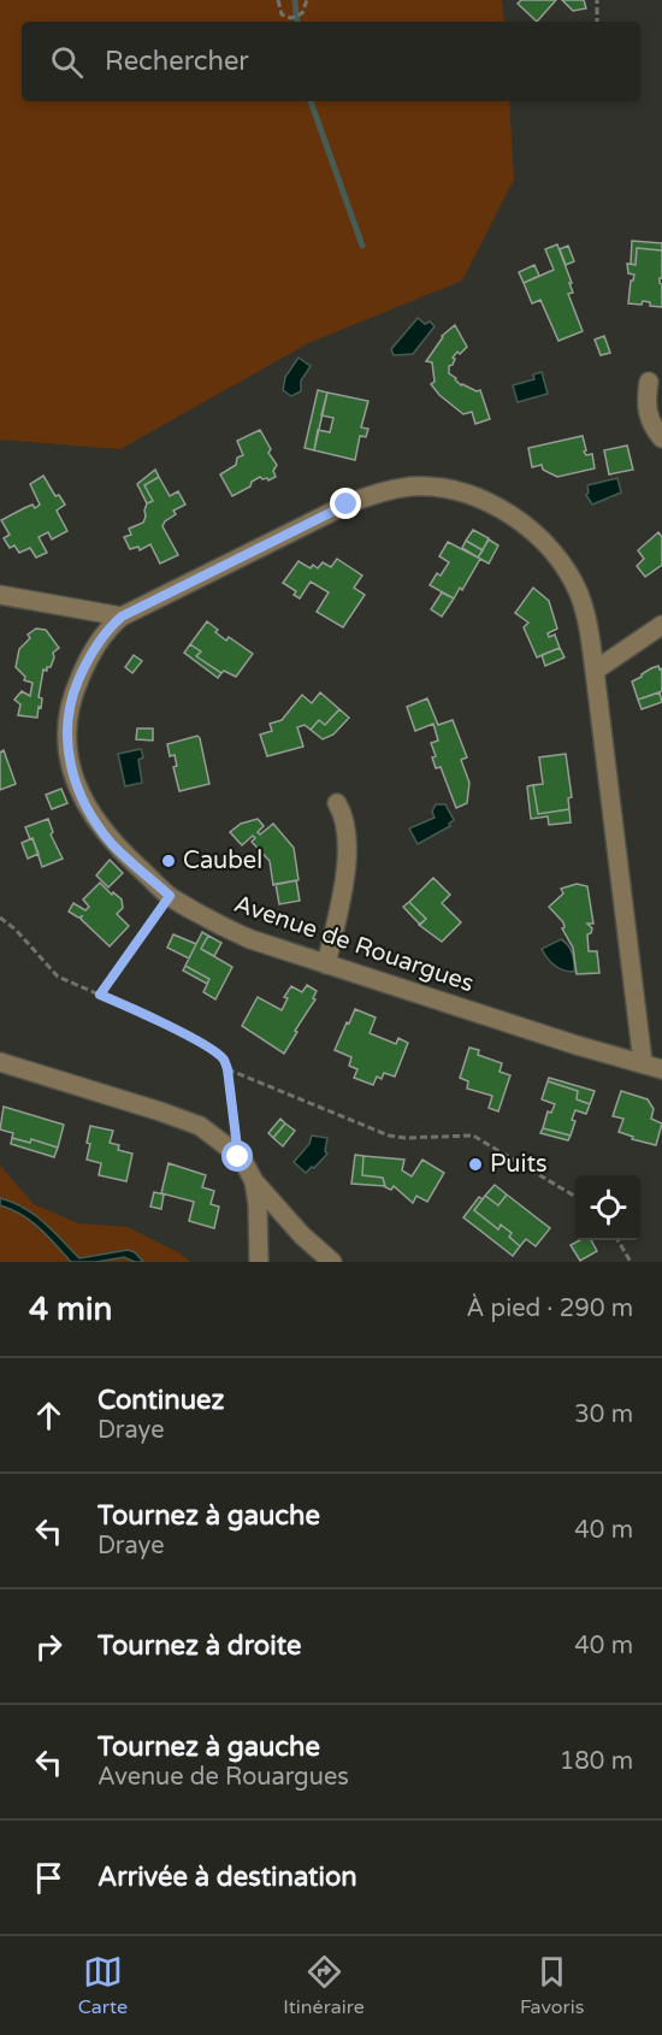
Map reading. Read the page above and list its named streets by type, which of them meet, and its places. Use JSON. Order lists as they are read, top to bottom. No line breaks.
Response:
{"streets":{"street":["Avenue de Rouargues"]},"places":["Caubel","Puits"],"page":{"search":"Rechercher","heading":["4 min","À pied · 290 m"],"list":[["Continuez","Draye","30 m"],["Tournez à gauche","Draye","40 m"],["Tournez à droite","40 m"],["Tournez à gauche","Avenue de Rouargues","180 m"],"Arrivée à destination"],"nav":["Carte","Itinéraire","Favoris"]}}
